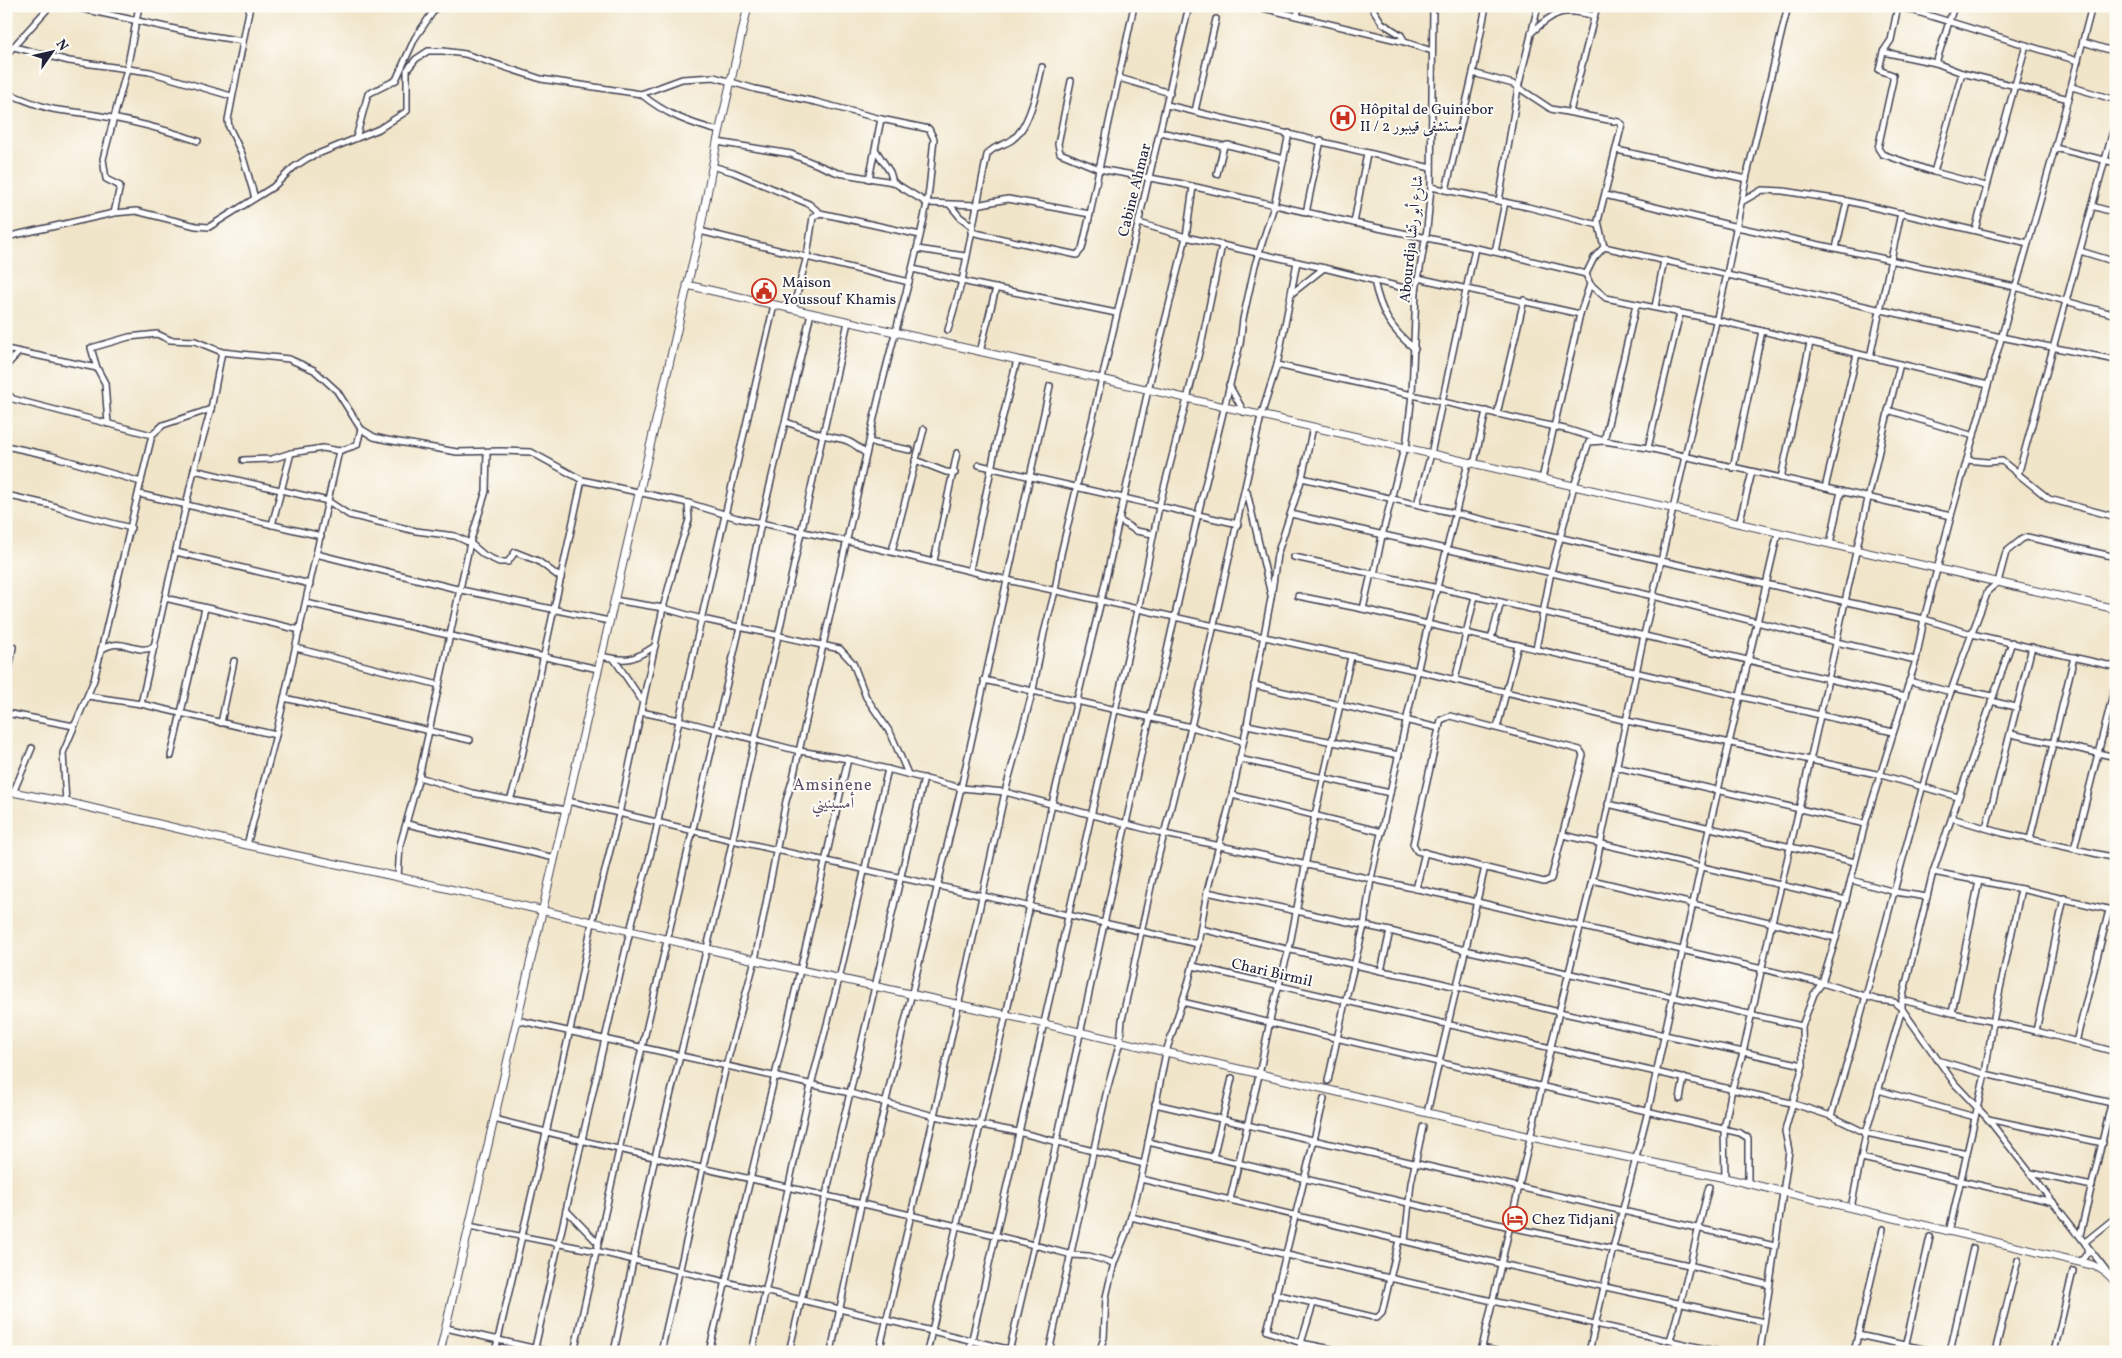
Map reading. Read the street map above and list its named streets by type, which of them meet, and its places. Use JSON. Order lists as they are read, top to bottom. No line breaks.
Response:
{"streets":{"street":["Cabine Ahmar","Abourdja شارع أبو رتشا","Chari Birmil"]},"districts":["Amsinene أمسينيني"],"places":{"hospital":["Hôpital de Guinebor II / مستشفى قيببور 2"],"public building":["Maison Youssouf Khamis"],"hotel":["Chez Tidjani"]},"north":"top right"}
